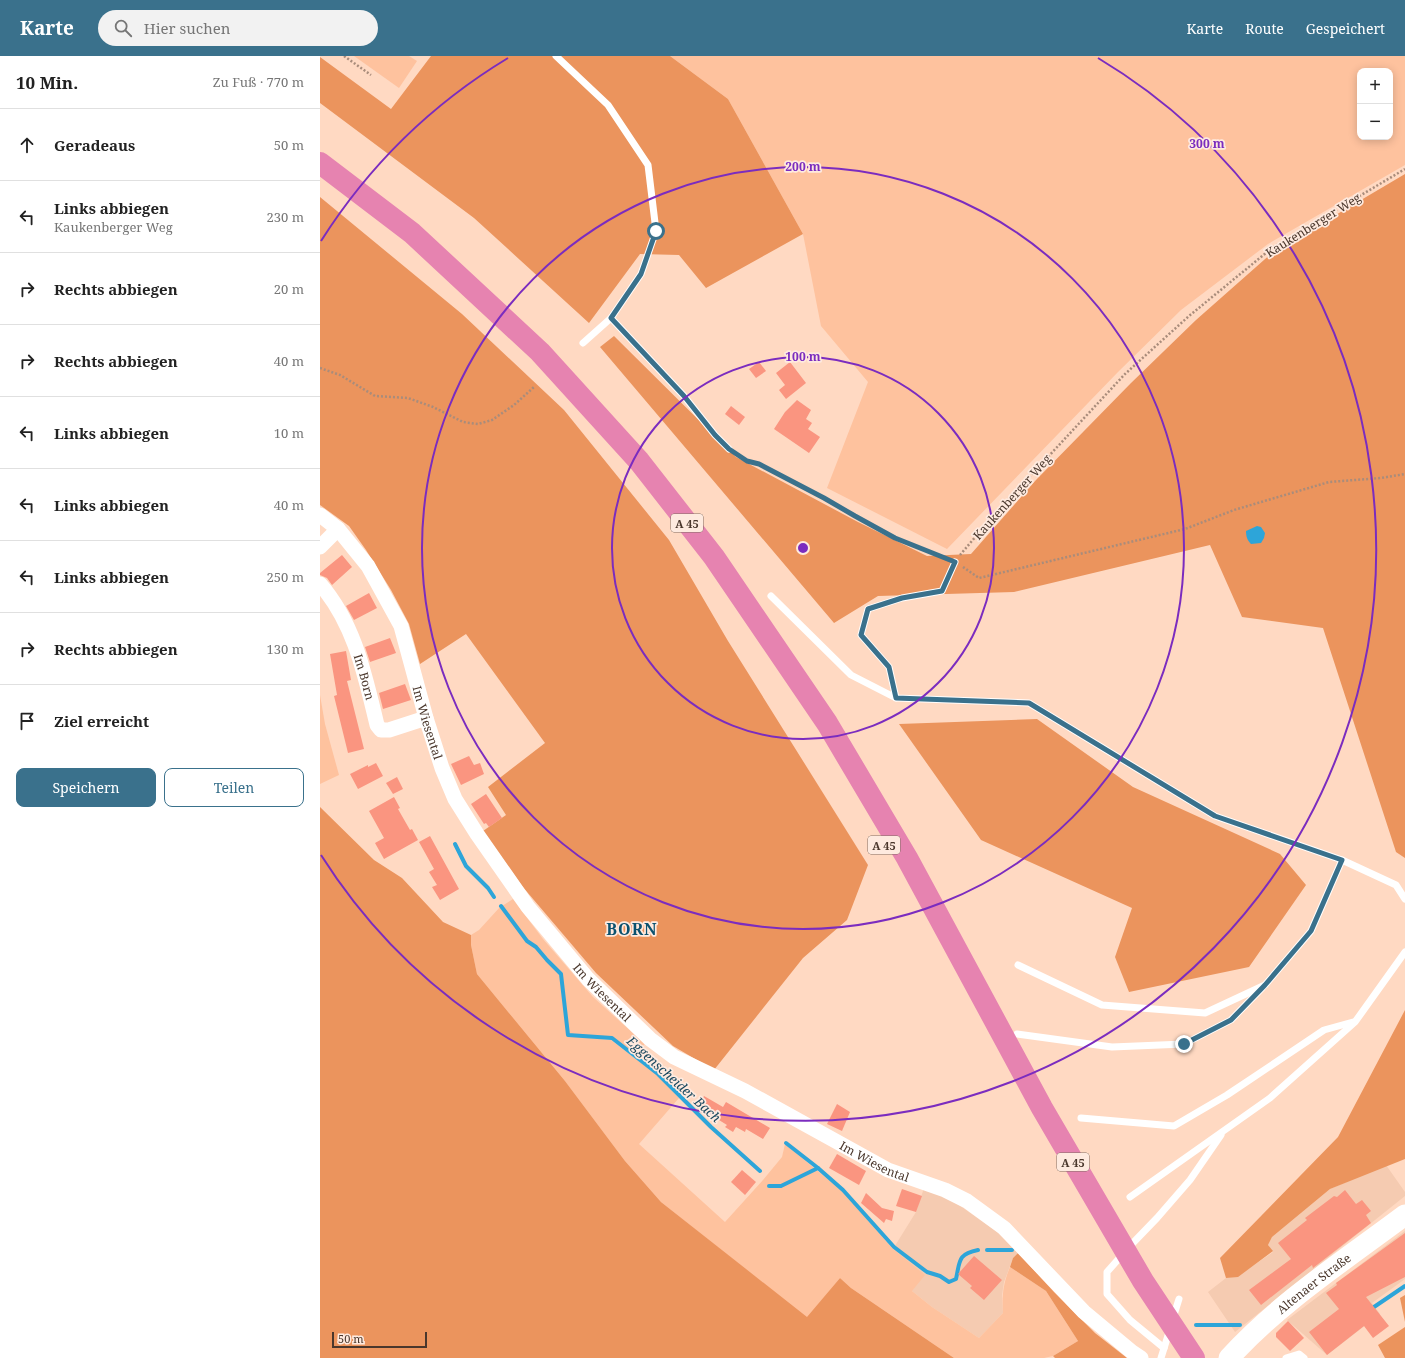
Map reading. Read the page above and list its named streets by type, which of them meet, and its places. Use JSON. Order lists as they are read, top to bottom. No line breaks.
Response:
{"streets":{"highway":["A 45"],"main road":["Altenaer Straße"],"street":["Im Born","Im Wiesental"],"path":["Kaukenberger Weg"]},"crossings":[["Im Born","Im Wiesental"]],"districts":["BORN"],"water":["Eggenscheider Bach"],"scale_bar":"50 m","page":{"header":"Karte","search":"Hier suchen","nav":["Karte","Route","Gespeichert"],"heading":["10 Min.","Zu Fuß · 770 m"],"map_buttons":["+","−"],"list":[["Geradeaus","50 m"],["Links abbiegen","Kaukenberger Weg","230 m"],["Rechts abbiegen","20 m"],["Rechts abbiegen","40 m"],["Links abbiegen","10 m"],["Links abbiegen","40 m"],["Links abbiegen","250 m"],["Rechts abbiegen","130 m"],"Ziel erreicht"],"buttons":["Speichern","Teilen"],"scale":"50 m"},"rings":["300 m","200 m","100 m"]}
